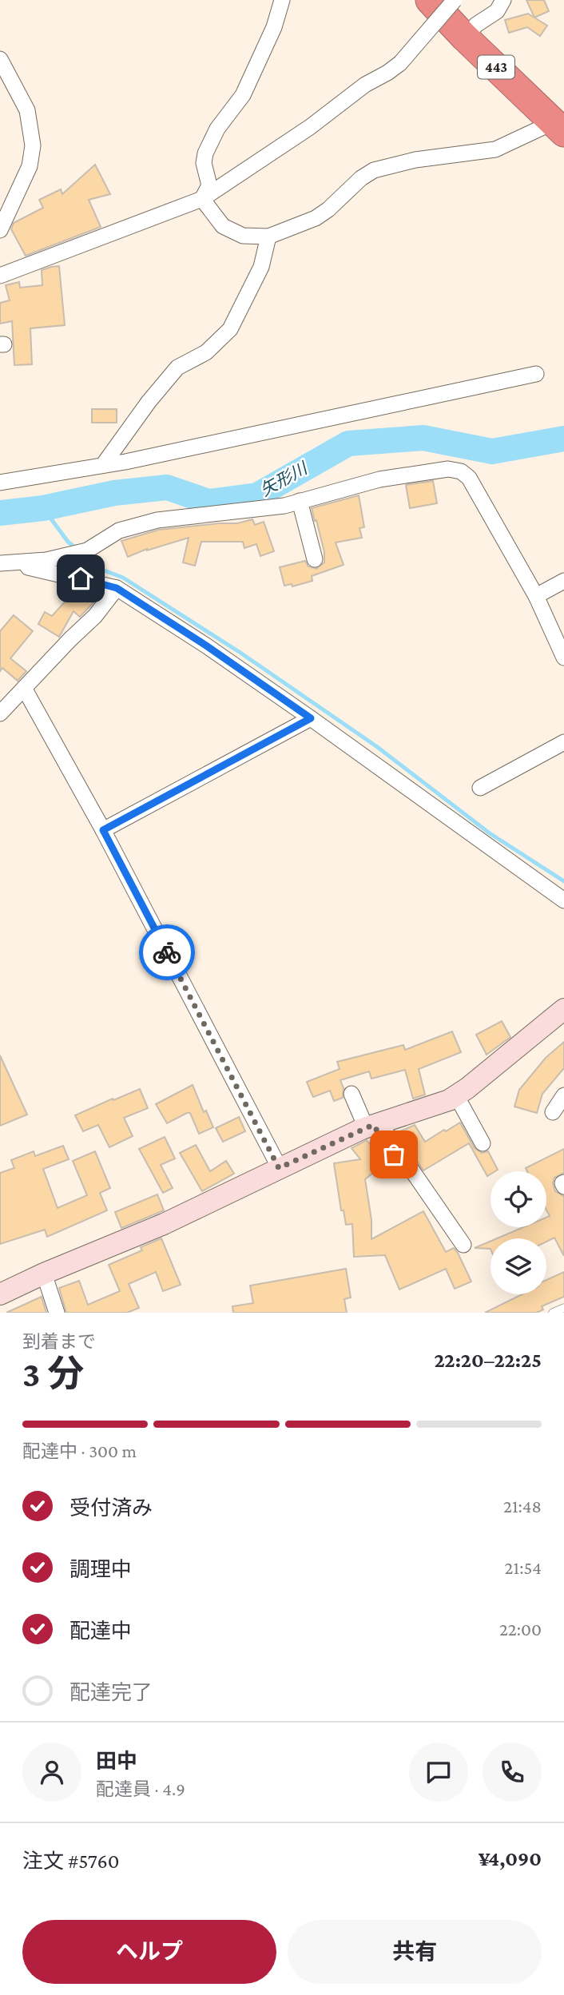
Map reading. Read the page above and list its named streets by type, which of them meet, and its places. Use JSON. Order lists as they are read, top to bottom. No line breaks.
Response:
{"streets":{"highway":["443"]},"water":["矢形川"],"page":{"heading":["3 分","到着まで","22:20–22:25"],"panel":["田中","配達員 · 4.9","注文 #5760","¥4,090"],"bar":"配達中 · 300 m","list":[["受付済み","21:48"],["調理中","21:54"],["配達中","22:00"],"配達完了"],"buttons":["ヘルプ","共有"]}}
